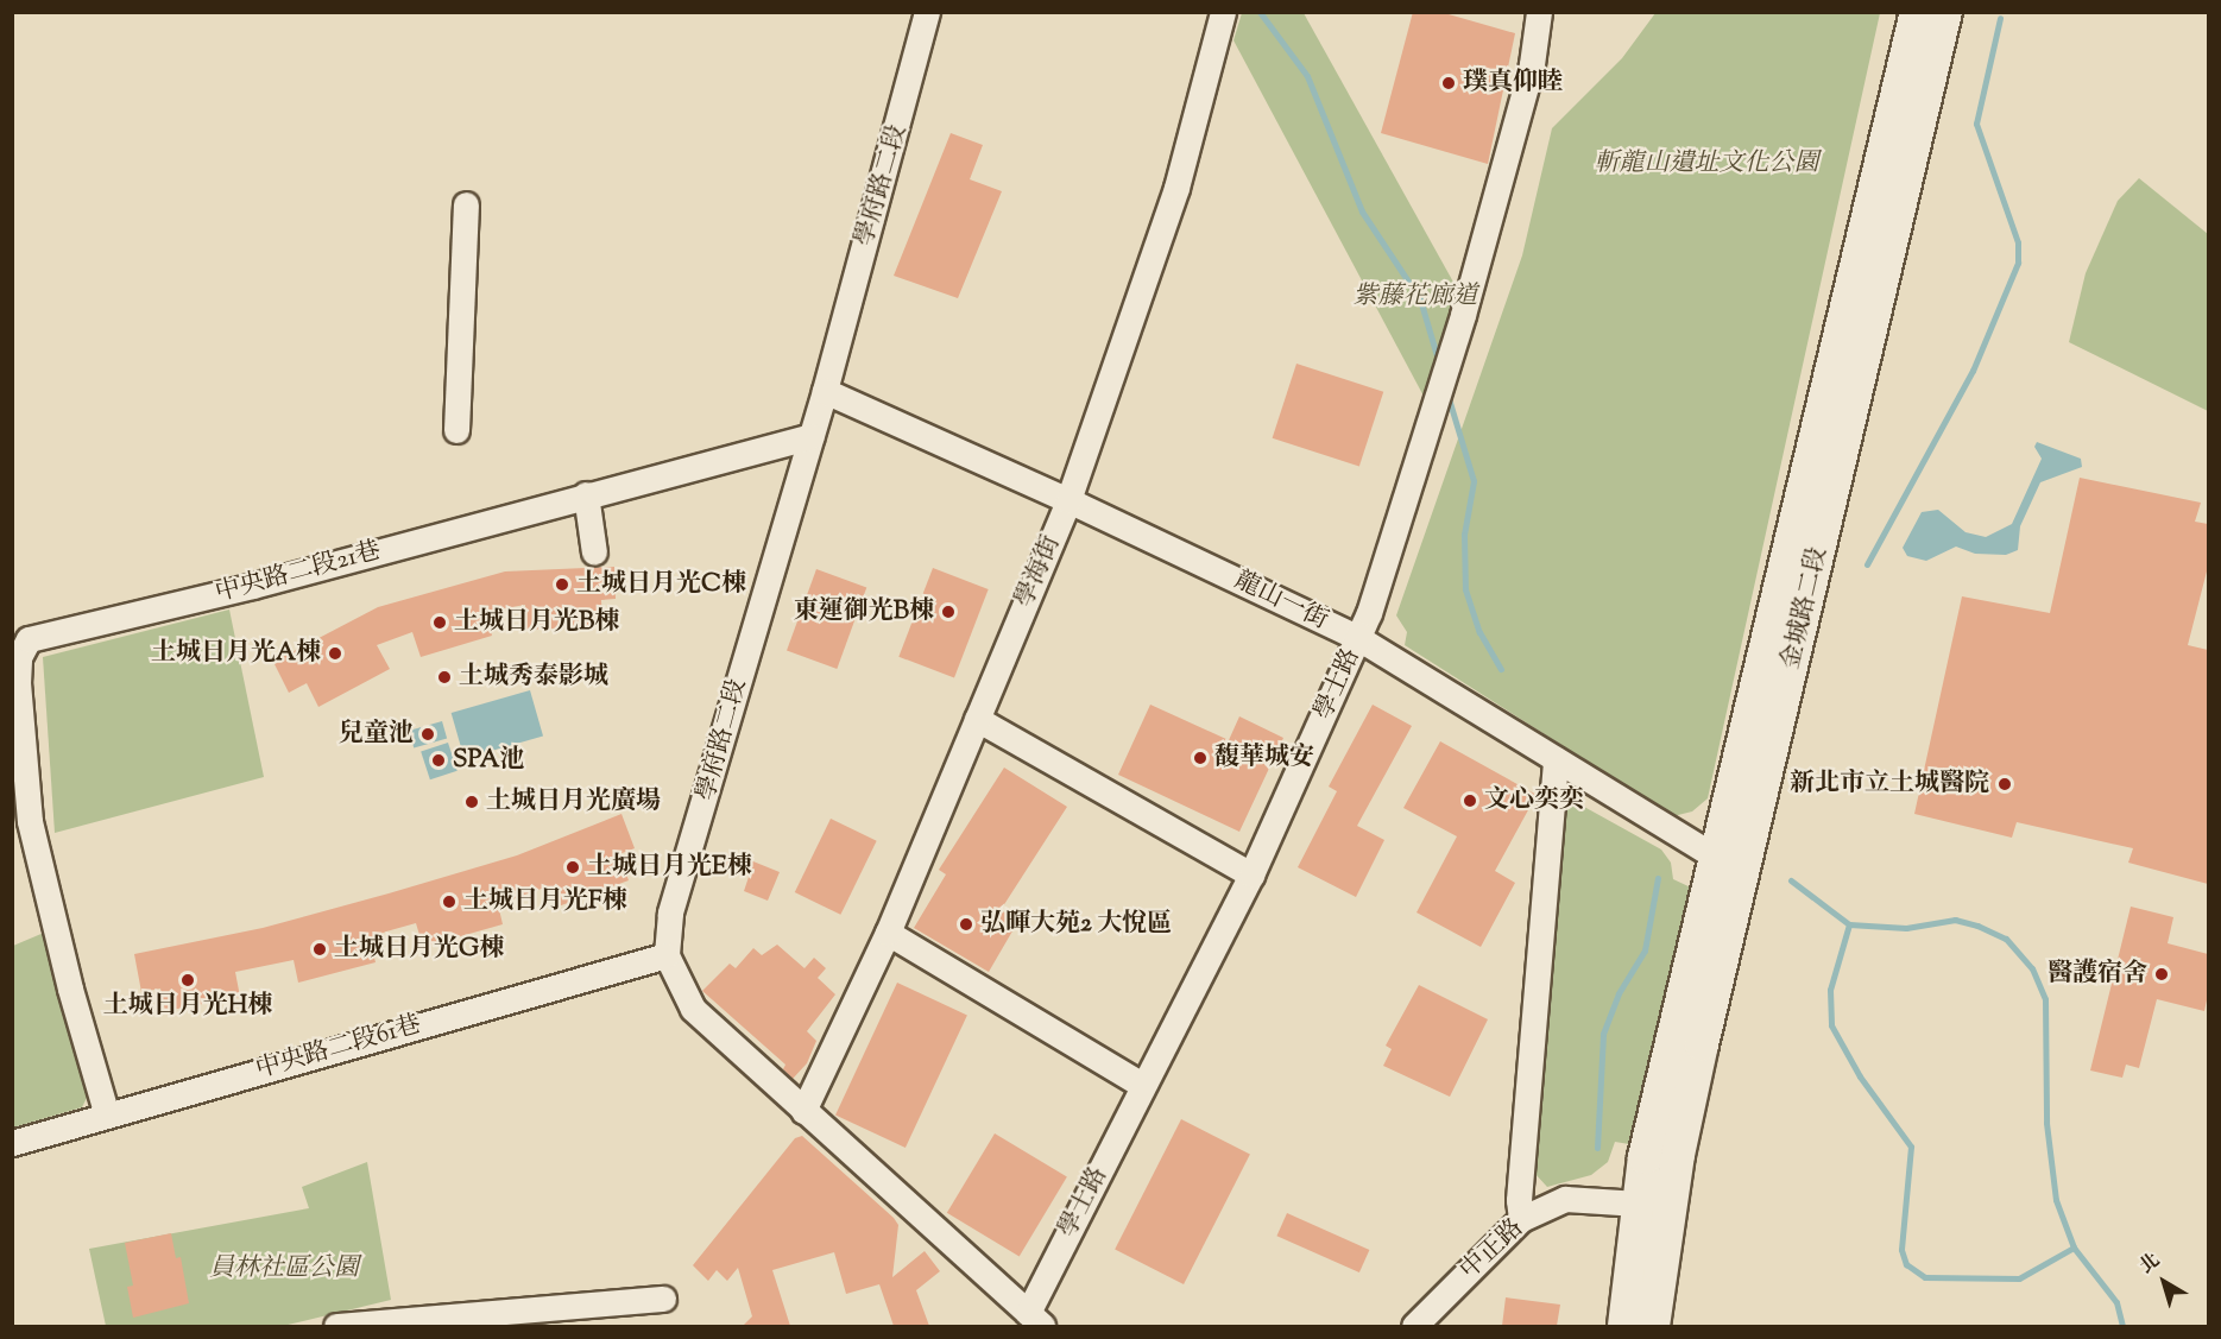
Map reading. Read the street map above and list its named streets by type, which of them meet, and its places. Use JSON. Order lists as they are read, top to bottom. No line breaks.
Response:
{"streets":{"main road":["金城路二段"],"street":["學府路二段","學海街","中央路二段21巷","龍山一街","學士路","中央路二段61巷","中正路"]},"crossings":[["學府路二段","中央路二段21巷"],["學府路二段","龍山一街"],["學府路二段","中央路二段61巷"],["學海街","龍山一街"],["中央路二段21巷","中央路二段61巷"],["龍山一街","金城路二段"],["龍山一街","學士路"],["金城路二段","中正路"]],"parks":["斬龍山遺址文化公園","紫藤花廊道","員林社區公園"],"places":["璞真仰睦","土城日月光C棟","東運御光B棟","土城日月光B棟","土城日月光A棟","土城秀泰影城","兒童池","馥華城安","SPA池","新北市立土城醫院","文心奕奕","土城日月光廣場","土城日月光E棟","土城日月光F棟","弘暉大苑2 大悅區","土城日月光G棟","醫護宿舍","土城日月光H棟"],"north":"top left"}
